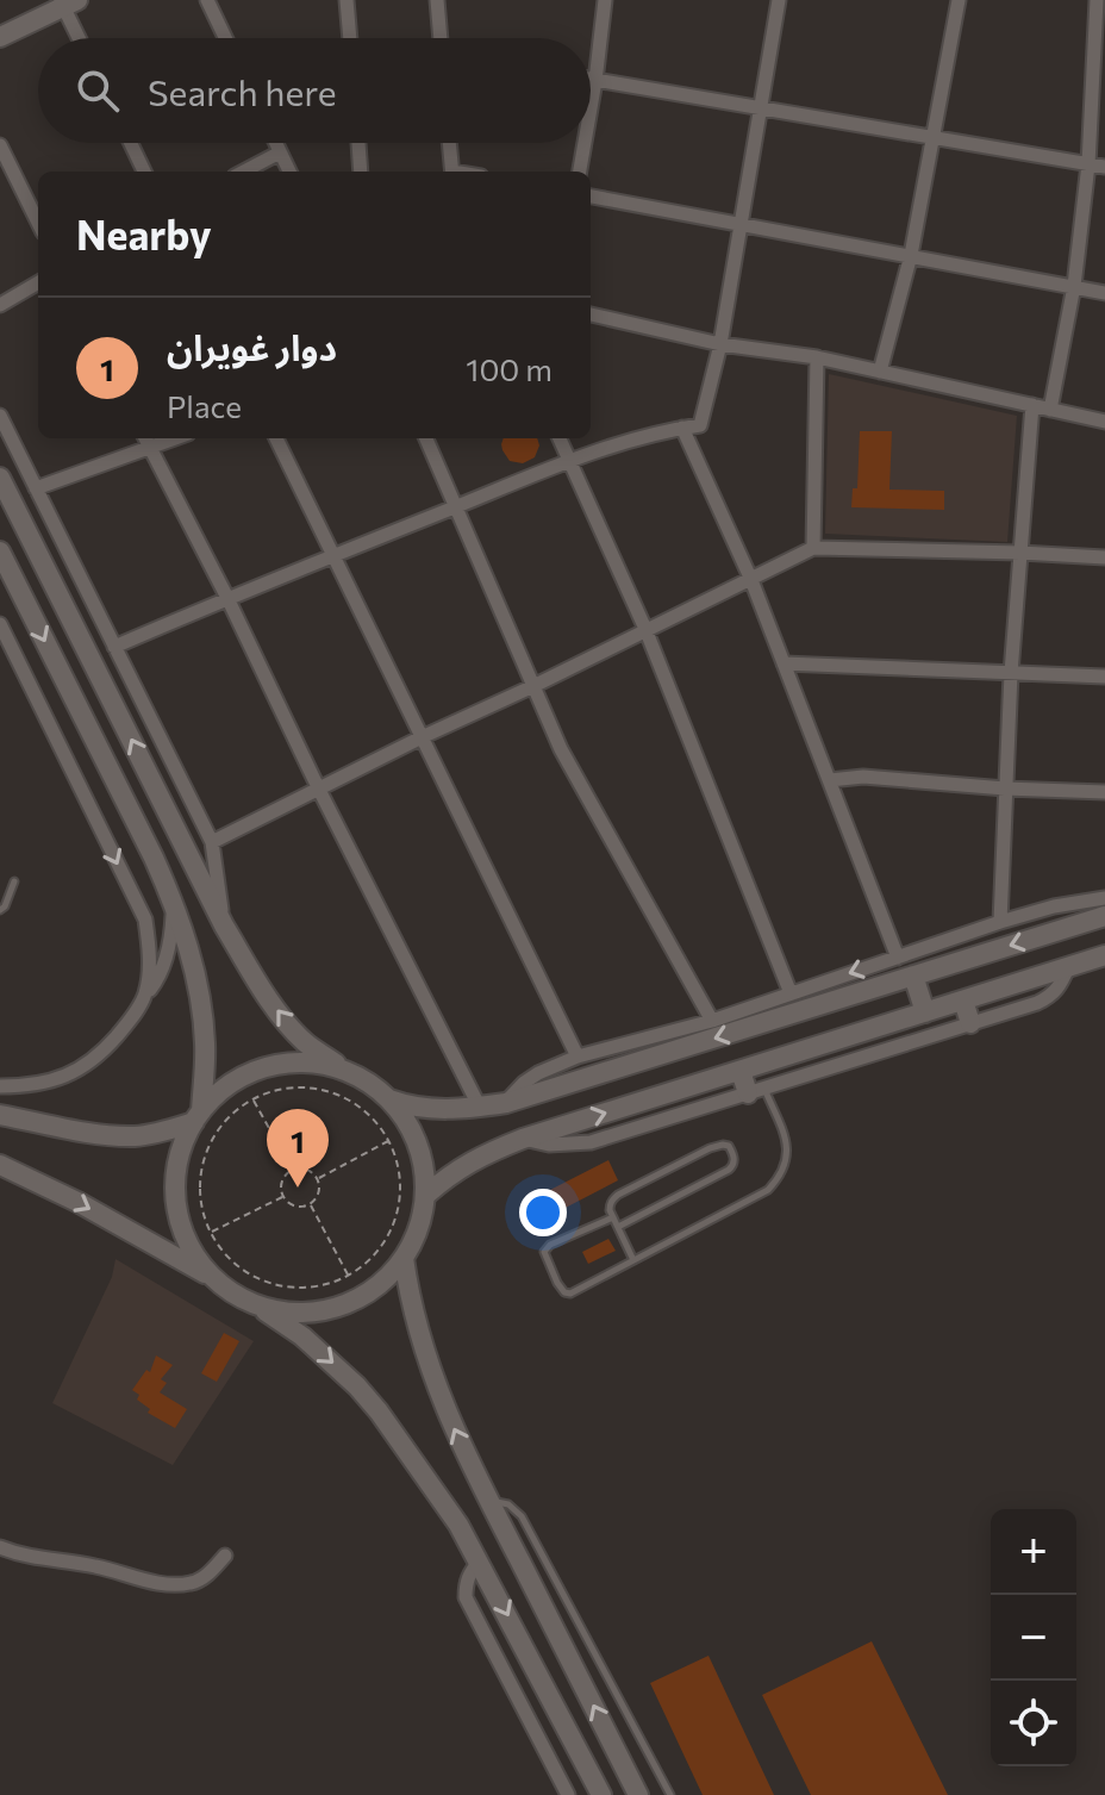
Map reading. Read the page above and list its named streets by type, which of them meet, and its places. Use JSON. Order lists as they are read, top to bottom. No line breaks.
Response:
{"page":{"search":"Search here","heading":"Nearby","list":[{"mark":"1","name":"دوار غويران","note":"Place","value":"100 m"}],"pins":"1","map_buttons":["+","−"]}}
